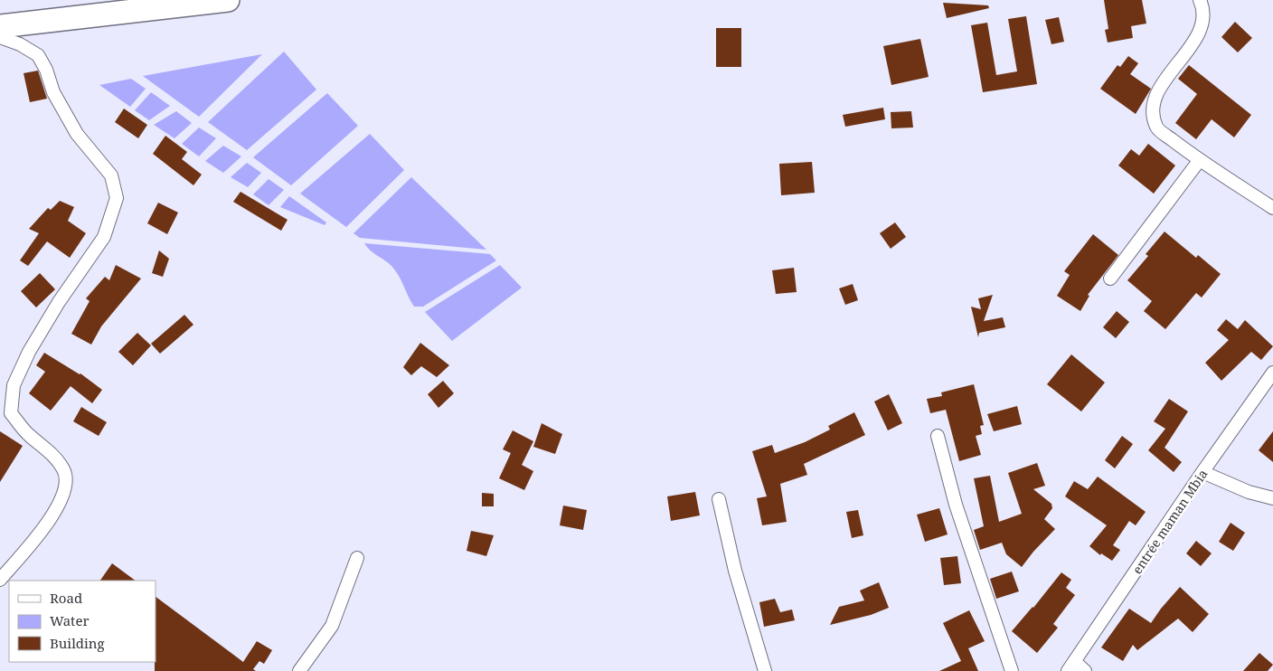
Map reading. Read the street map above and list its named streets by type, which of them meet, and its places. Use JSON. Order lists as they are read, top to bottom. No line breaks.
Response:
{"streets":{"street":["entrée maman Mbia"]},"legend":["Road","Water","Building"]}
